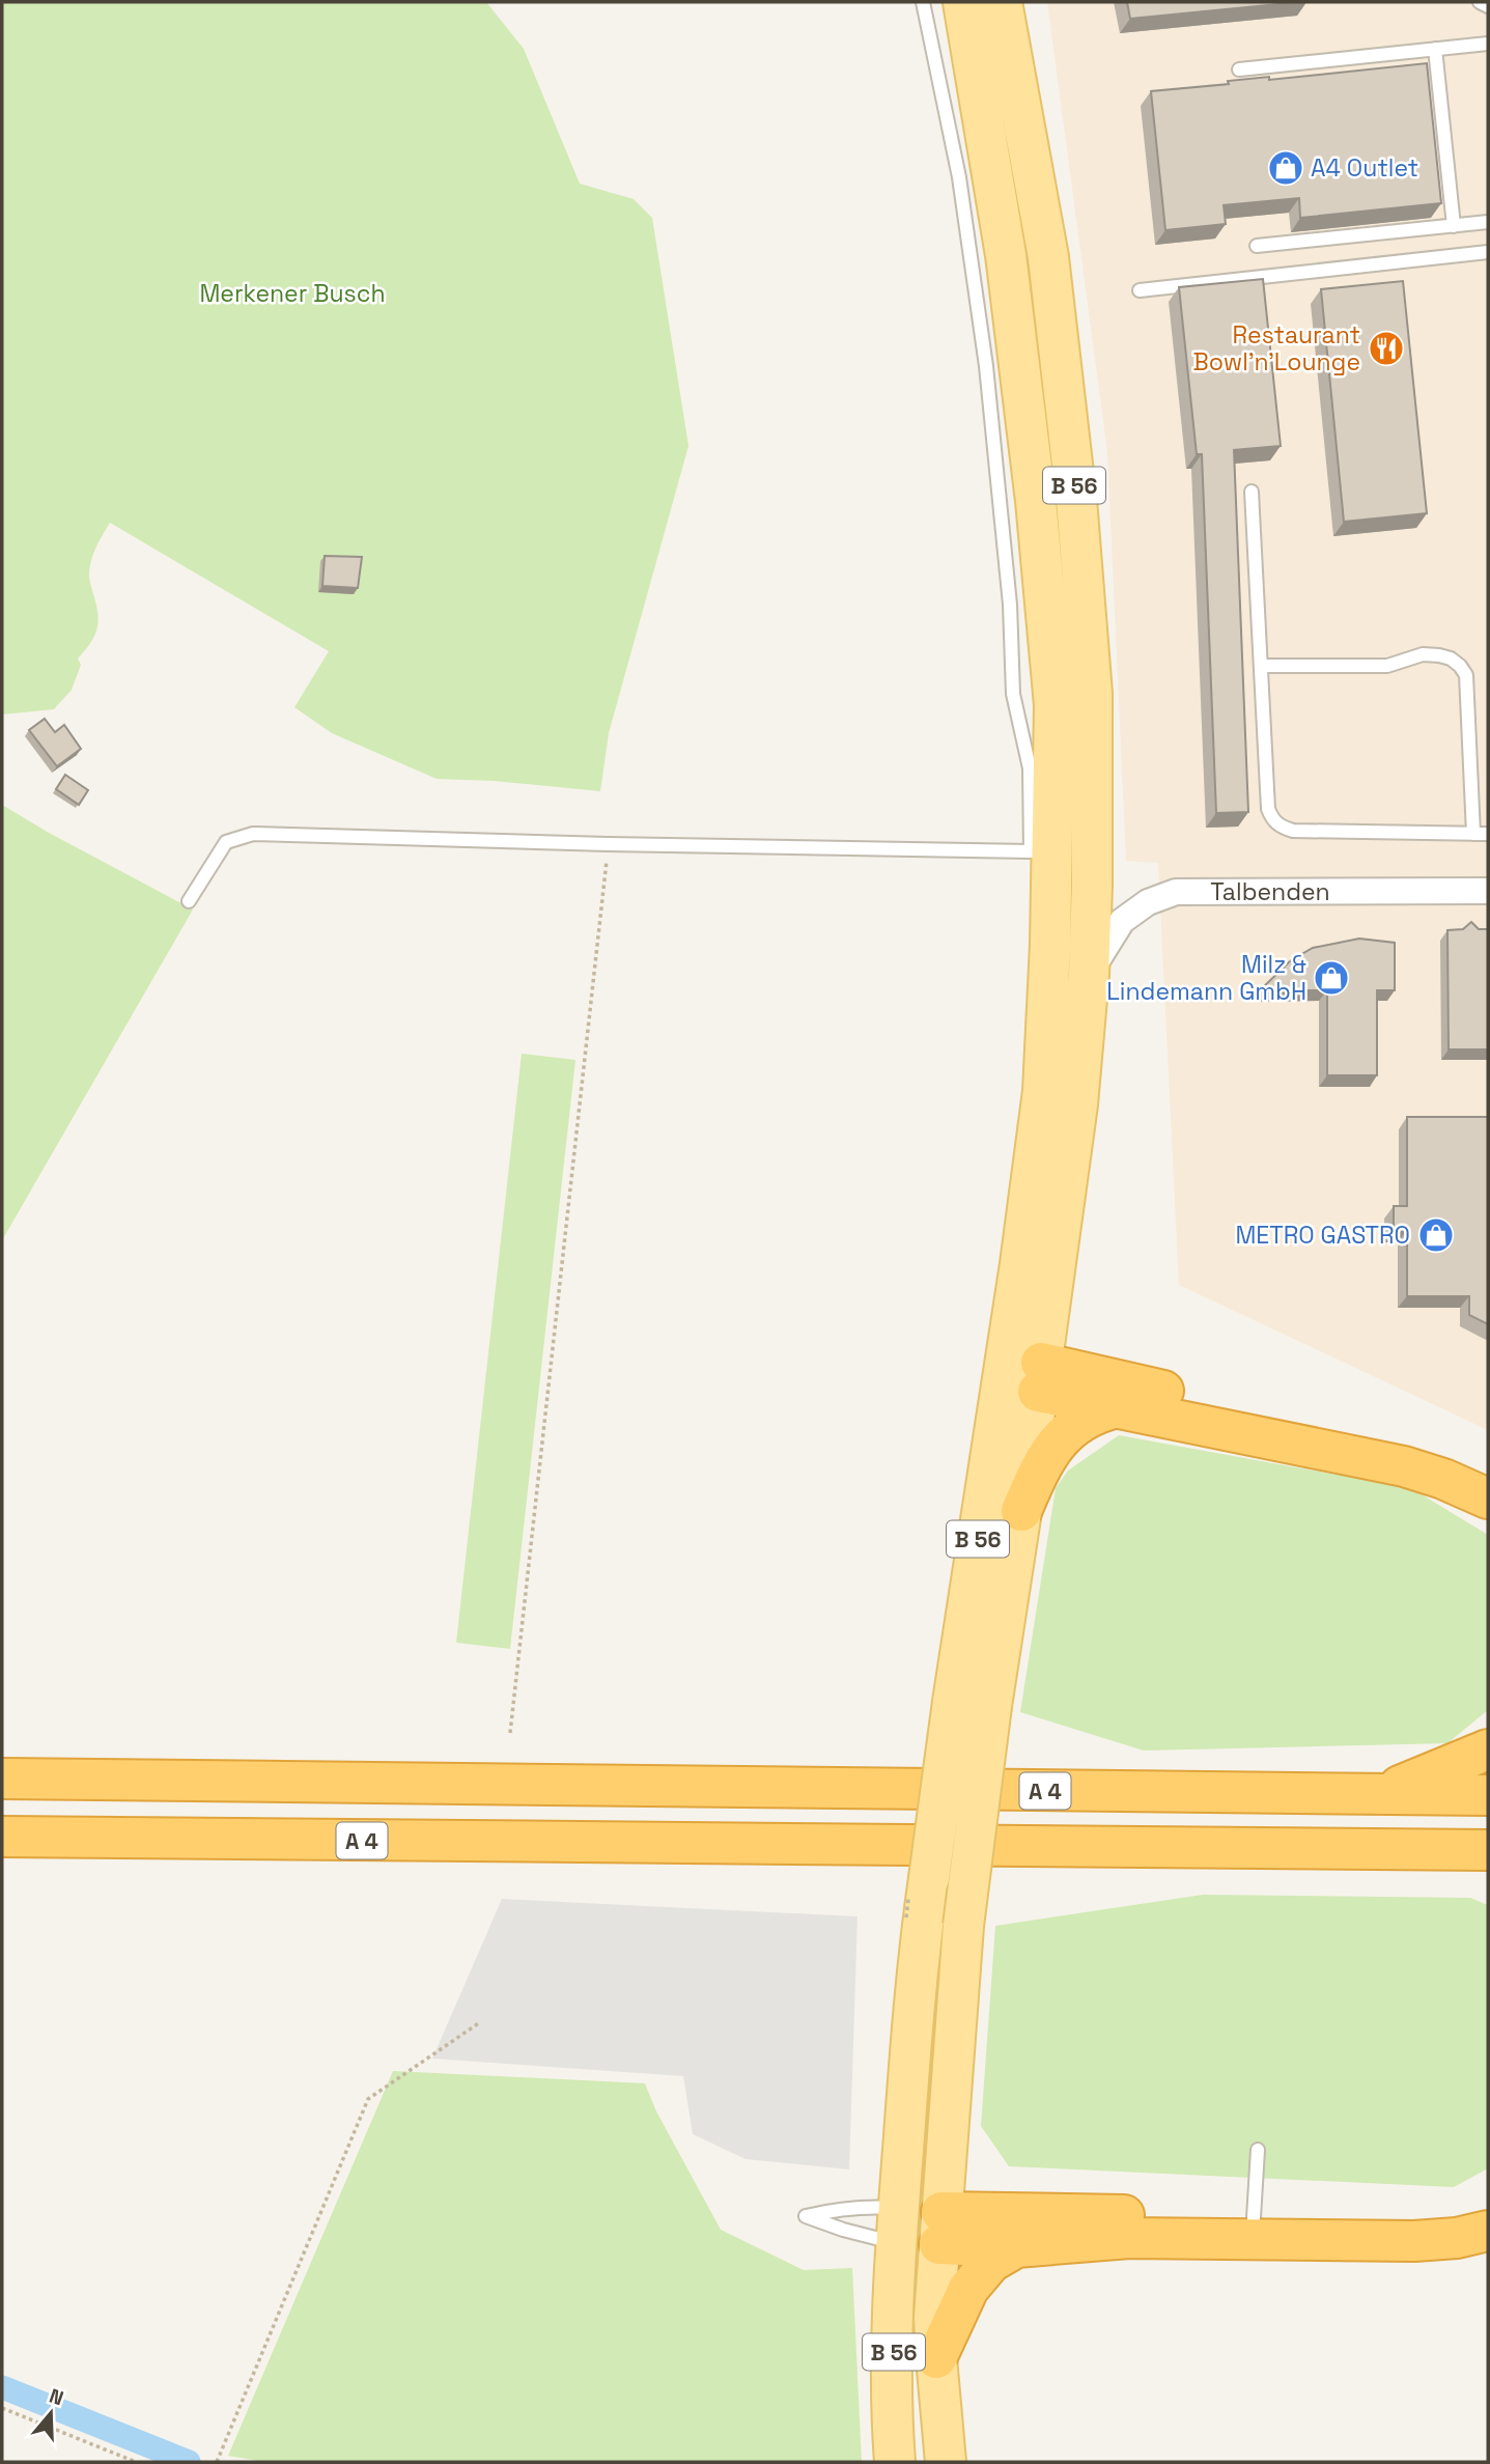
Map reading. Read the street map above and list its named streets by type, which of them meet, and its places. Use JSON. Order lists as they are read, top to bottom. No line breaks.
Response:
{"streets":{"highway":["A 4"],"main road":["B 56"],"street":["Talbenden"]},"crossings":[["B 56","Talbenden"]],"parks":["Merkener Busch"],"places":{"shop":["A4 Outlet","Milz & Lindemann GmbH","METRO GASTRO"],"restaurant":["Restaurant Bowl'n'Lounge"]},"north":"top"}
